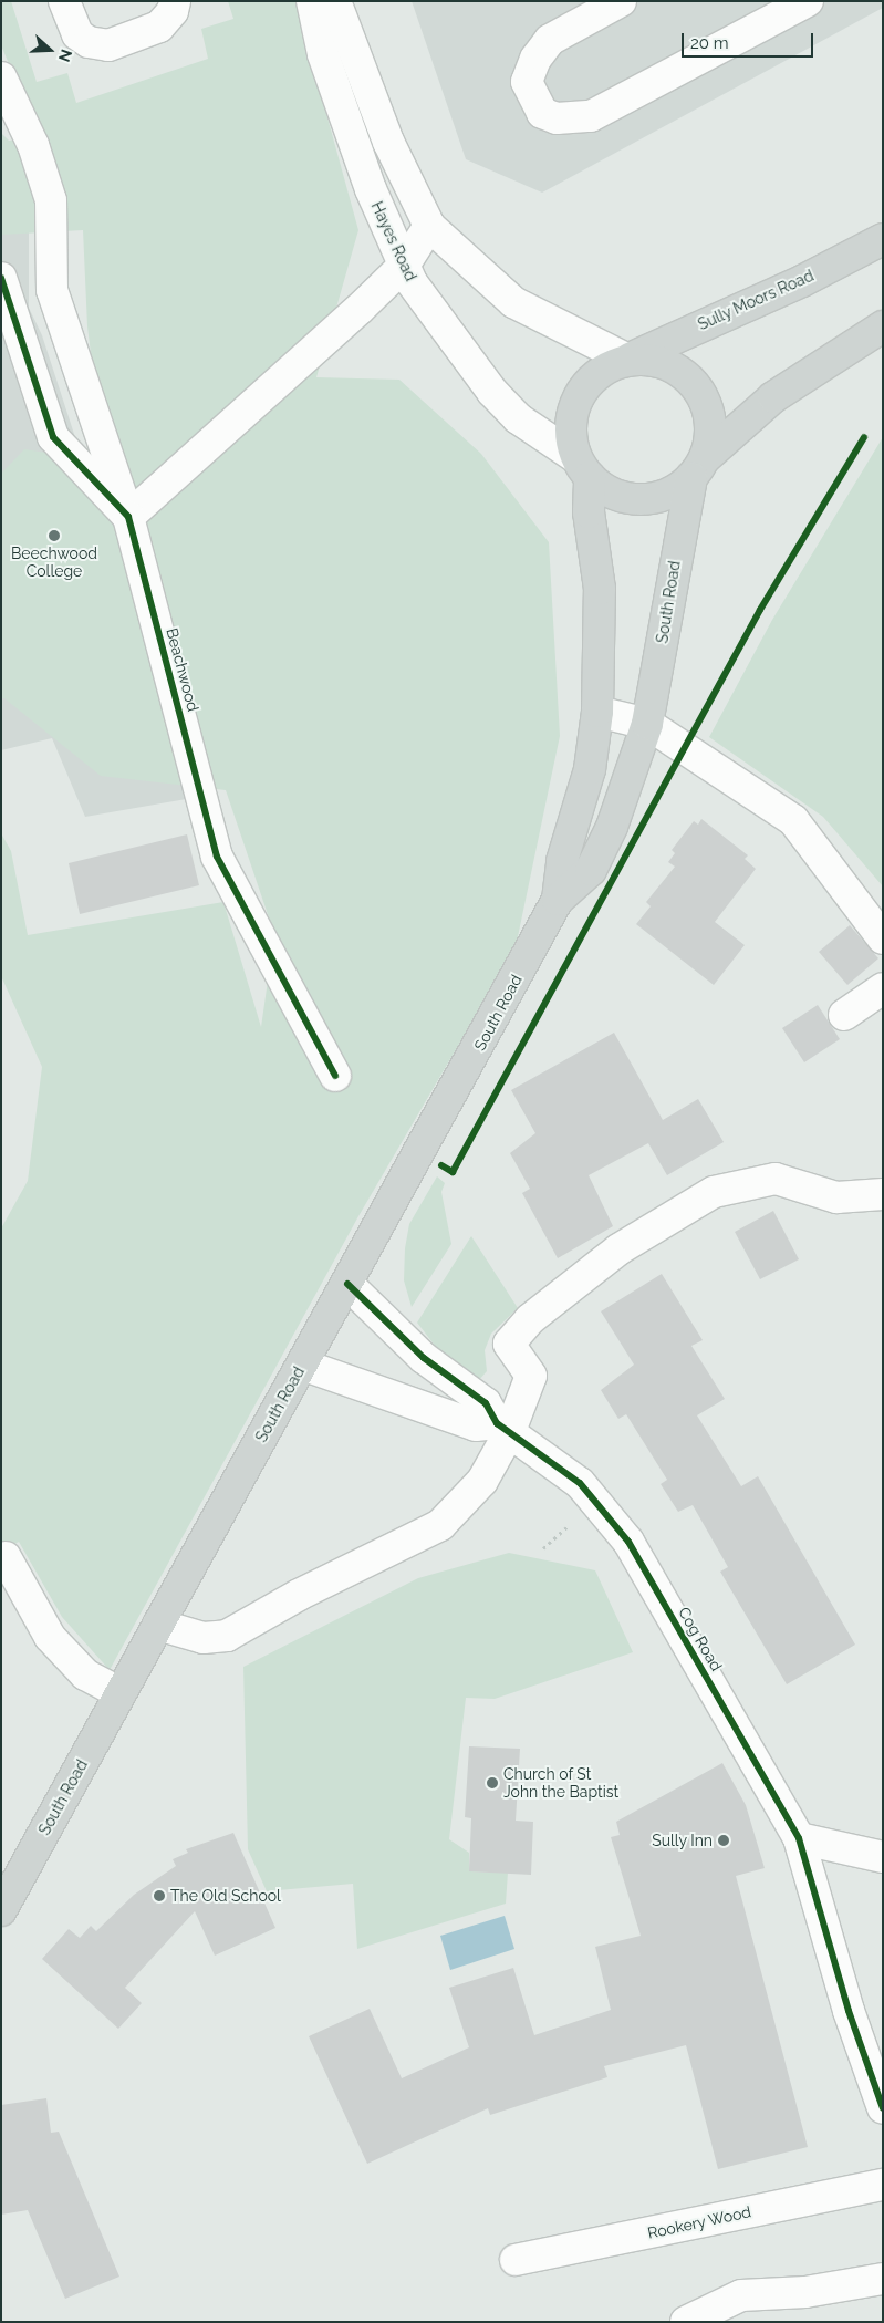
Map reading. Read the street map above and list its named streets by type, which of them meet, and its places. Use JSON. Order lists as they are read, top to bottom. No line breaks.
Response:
{"streets":{"main road":["Sully Moors Road","South Road"],"street":["Hayes Road","Beachwood","Cog Road","Rookery Wood"]},"crossings":[["Hayes Road","Sully Moors Road"],["Hayes Road","South Road"],["Sully Moors Road","South Road"],["South Road","Cog Road"]],"places":["Beechwood College","Church of St John the Baptist","Sully Inn","The Old School"],"scale_bar":"20 m","north":"right"}
